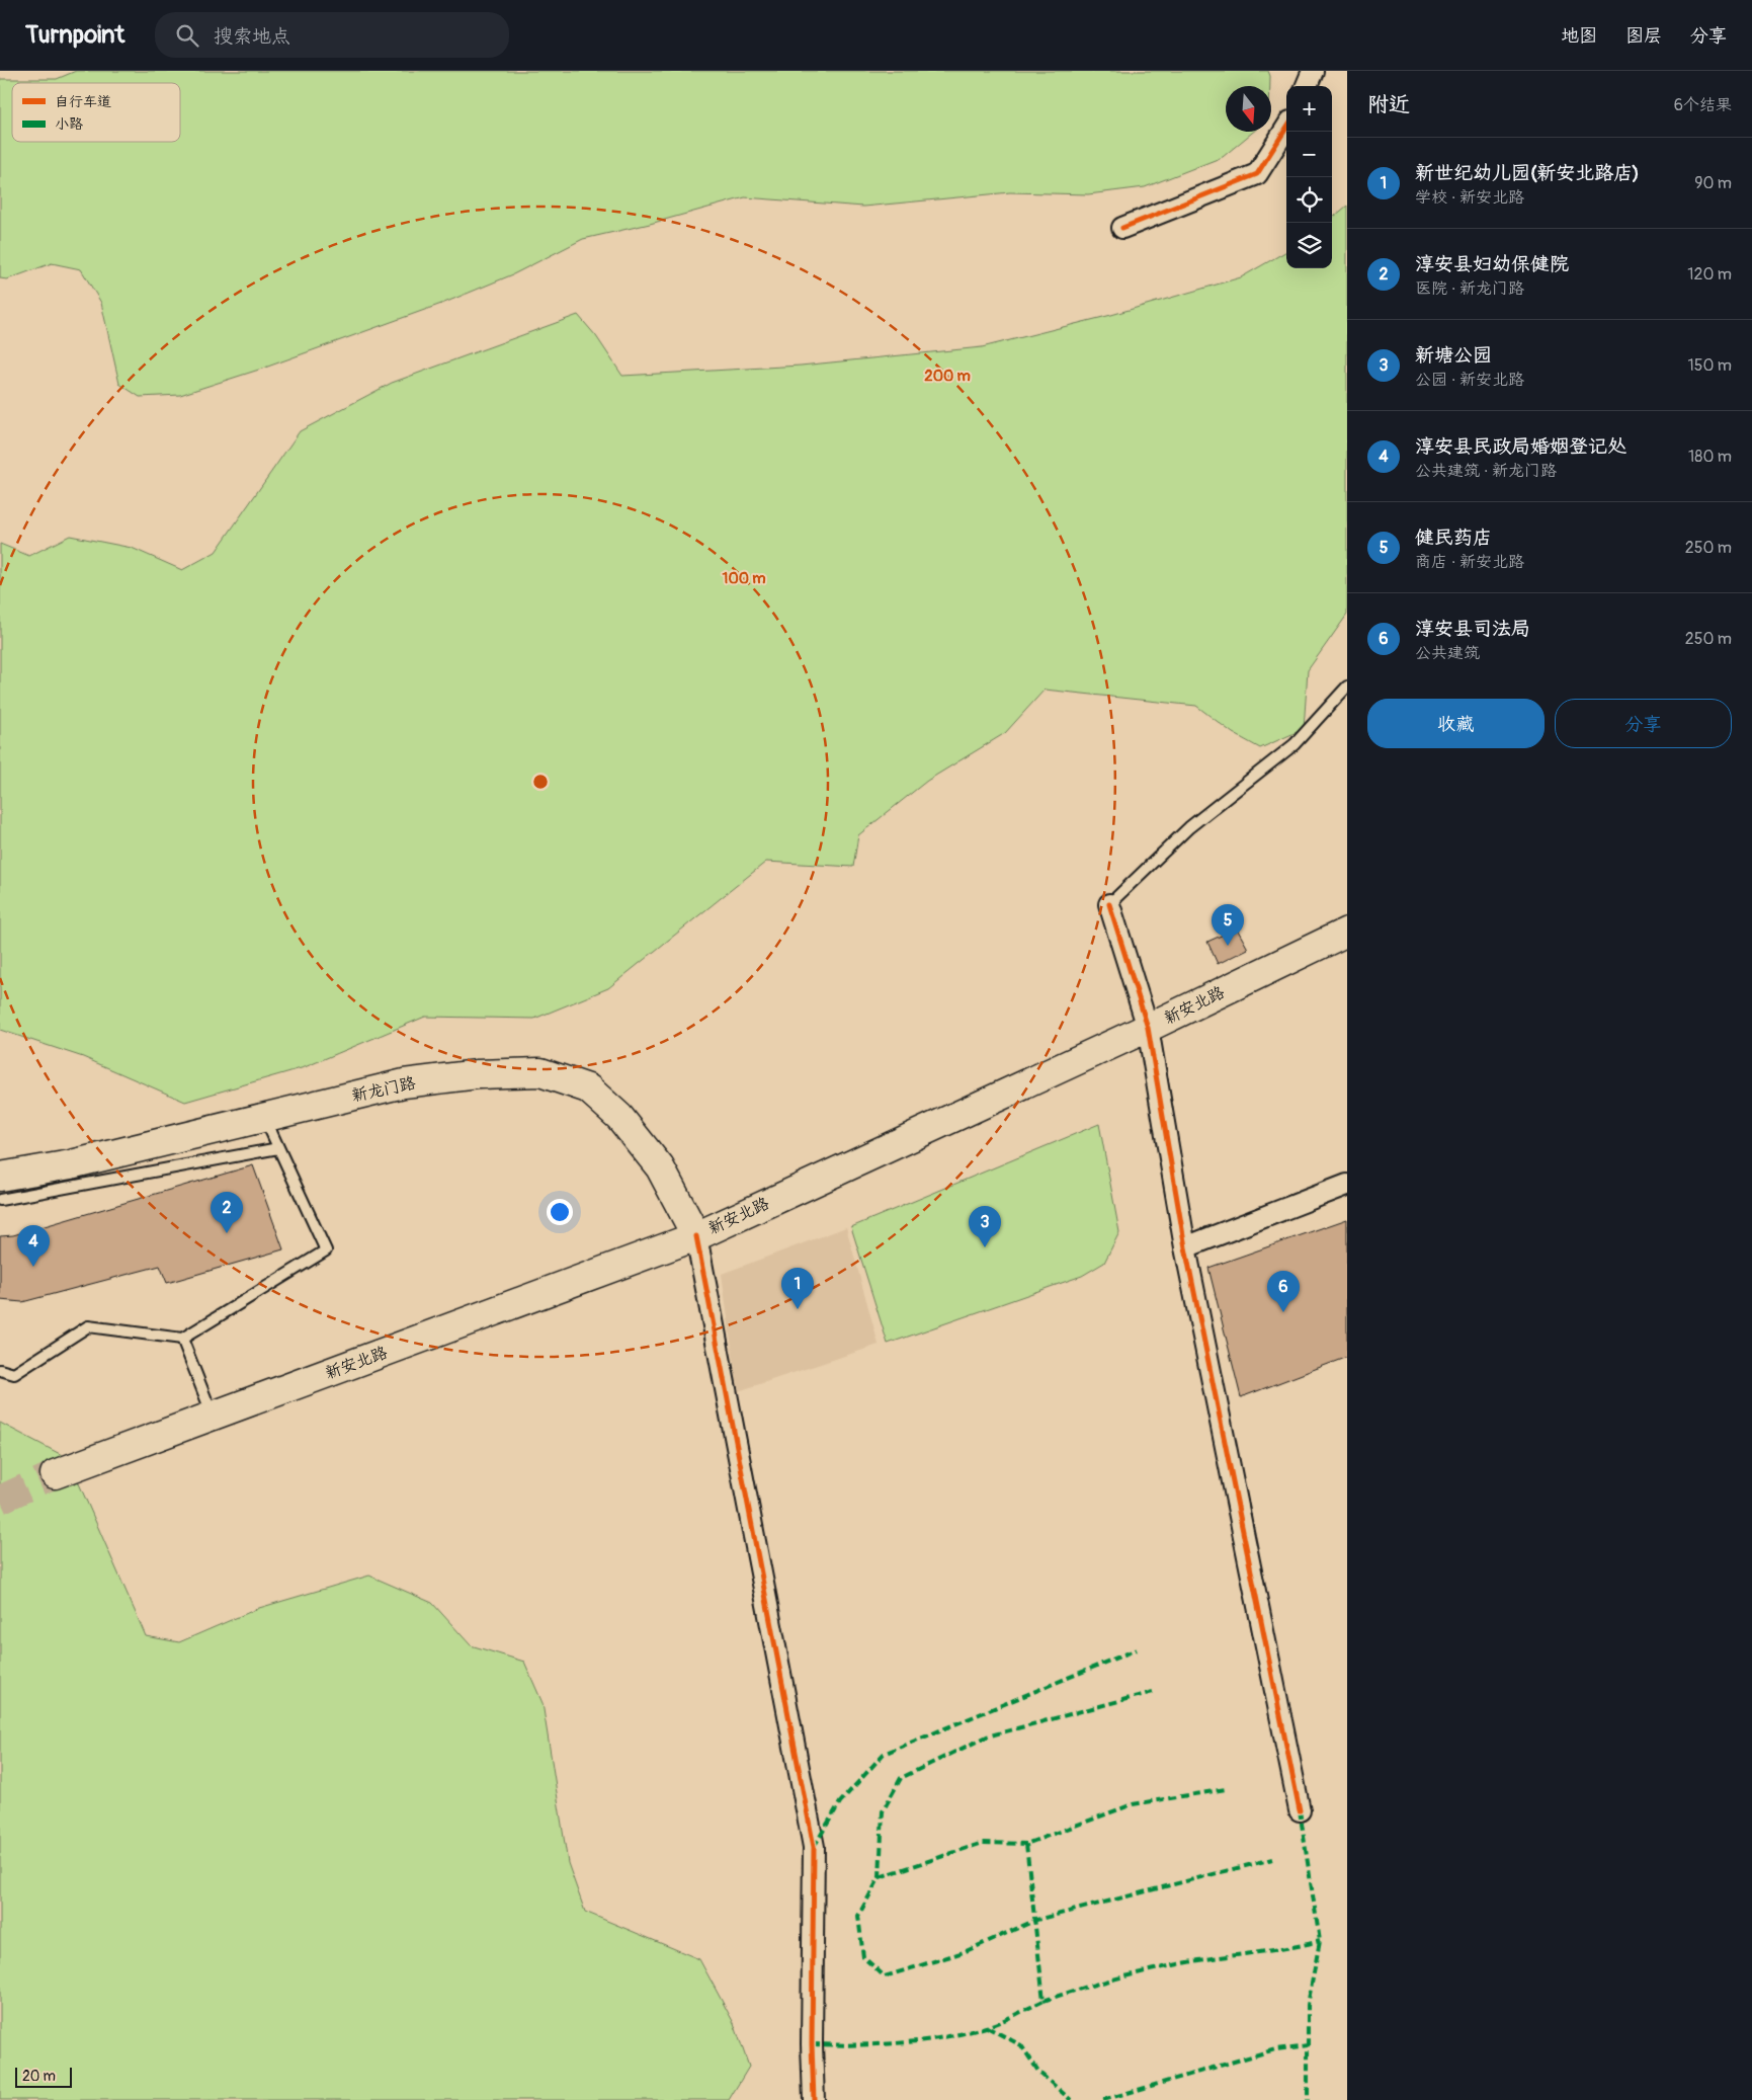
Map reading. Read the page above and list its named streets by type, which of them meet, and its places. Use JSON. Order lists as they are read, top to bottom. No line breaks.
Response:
{"streets":{"main road":["新安北路","新龙门路"]},"crossings":[["新安北路","新龙门路"]],"legend":["自行车道","小路"],"scale_bar":"20 m","north":"bottom","page":{"header":"Turnpoint","search":"搜索地点","nav":["地图","图层","分享"],"heading":["附近","6个结果"],"map_buttons":["+","−"],"list":[{"mark":"1","name":"新世纪幼儿园(新安北路店)","note":"学校 · 新安北路","value":"90 m"},{"mark":"2","name":"淳安县妇幼保健院","note":"医院 · 新龙门路","value":"120 m"},{"mark":"3","name":"新塘公园","note":"公园 · 新安北路","value":"150 m"},{"mark":"4","name":"淳安县民政局婚姻登记处","note":"公共建筑 · 新龙门路","value":"180 m"},{"mark":"5","name":"健民药店","note":"商店 · 新安北路","value":"250 m"},{"mark":"6","name":"淳安县司法局","note":"公共建筑","value":"250 m"}],"buttons":["收藏","分享"],"pins":["5","2","3","4","1","6"],"scale":"20 m"},"rings":["200 m","100 m"]}
